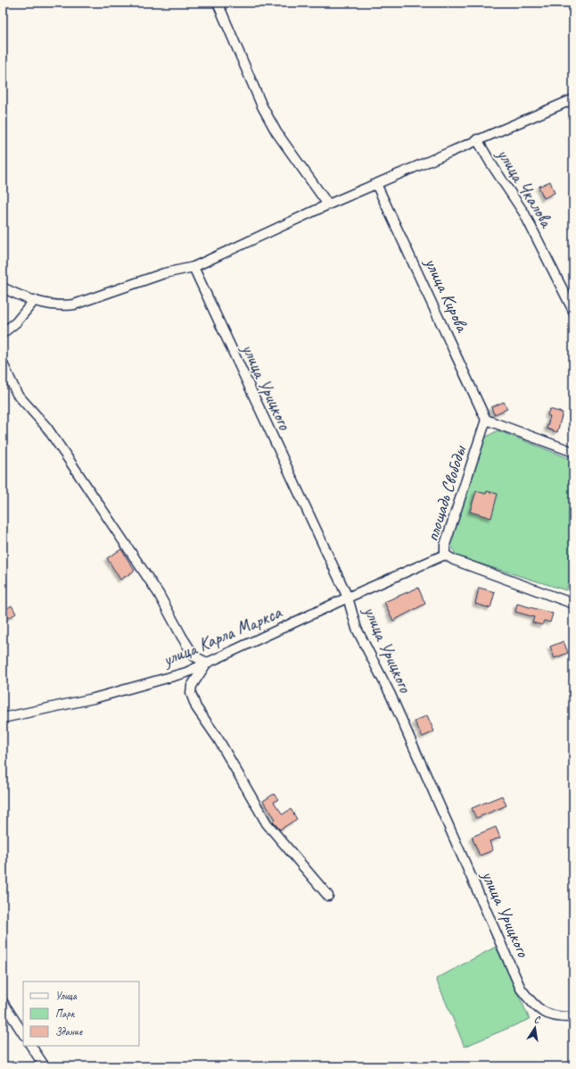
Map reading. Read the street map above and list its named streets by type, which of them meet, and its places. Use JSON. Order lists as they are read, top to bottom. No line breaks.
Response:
{"streets":{"street":["улица Чкалова","улица Кирова","улица Урицкого","площадь Свободы","улица Карла Маркса"]},"crossings":[["улица Кирова","площадь Свободы"],["улица Урицкого","улица Карла Маркса"],["площадь Свободы","улица Карла Маркса"]],"legend":["Улица","Парк","Здание"],"north":"top"}
